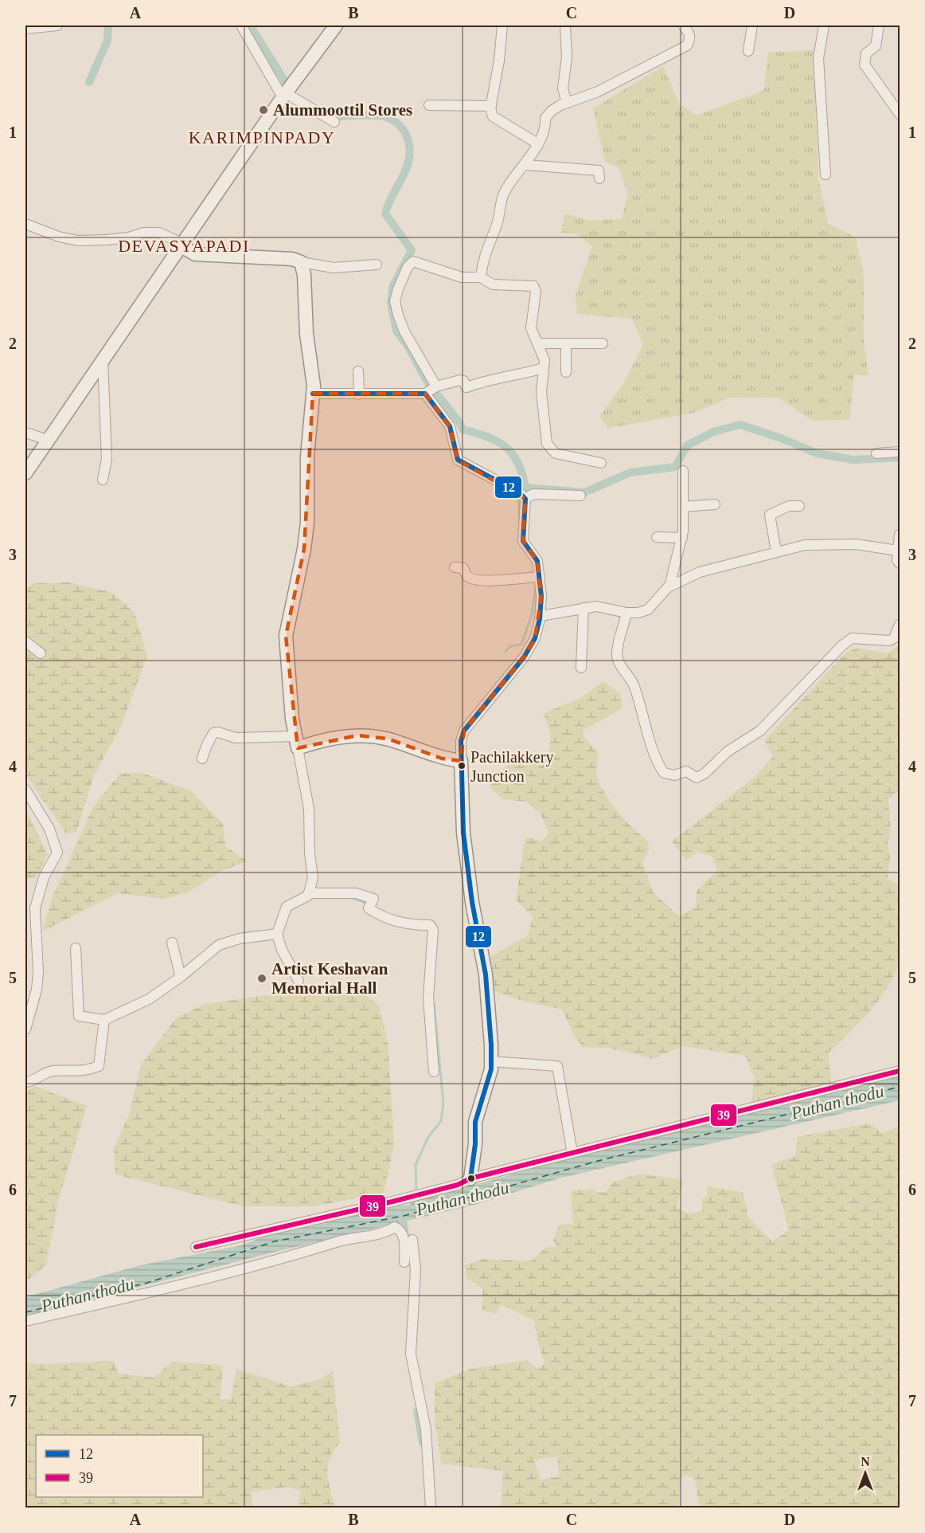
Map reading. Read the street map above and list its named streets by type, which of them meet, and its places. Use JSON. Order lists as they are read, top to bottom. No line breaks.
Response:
{"districts":["KARIMPINPADY","DEVASYAPADI"],"water":["Puthan thodu"],"places":["Alummoottil Stores","Pachilakkery Junction","Artist Keshavan Memorial Hall"],"lines":["transit line 12","transit line 39"],"legend":["12","39"],"north":"top","grid":{"columns":["A","B","C","D"],"rows":["1","2","3","4","5","6","7"]}}
